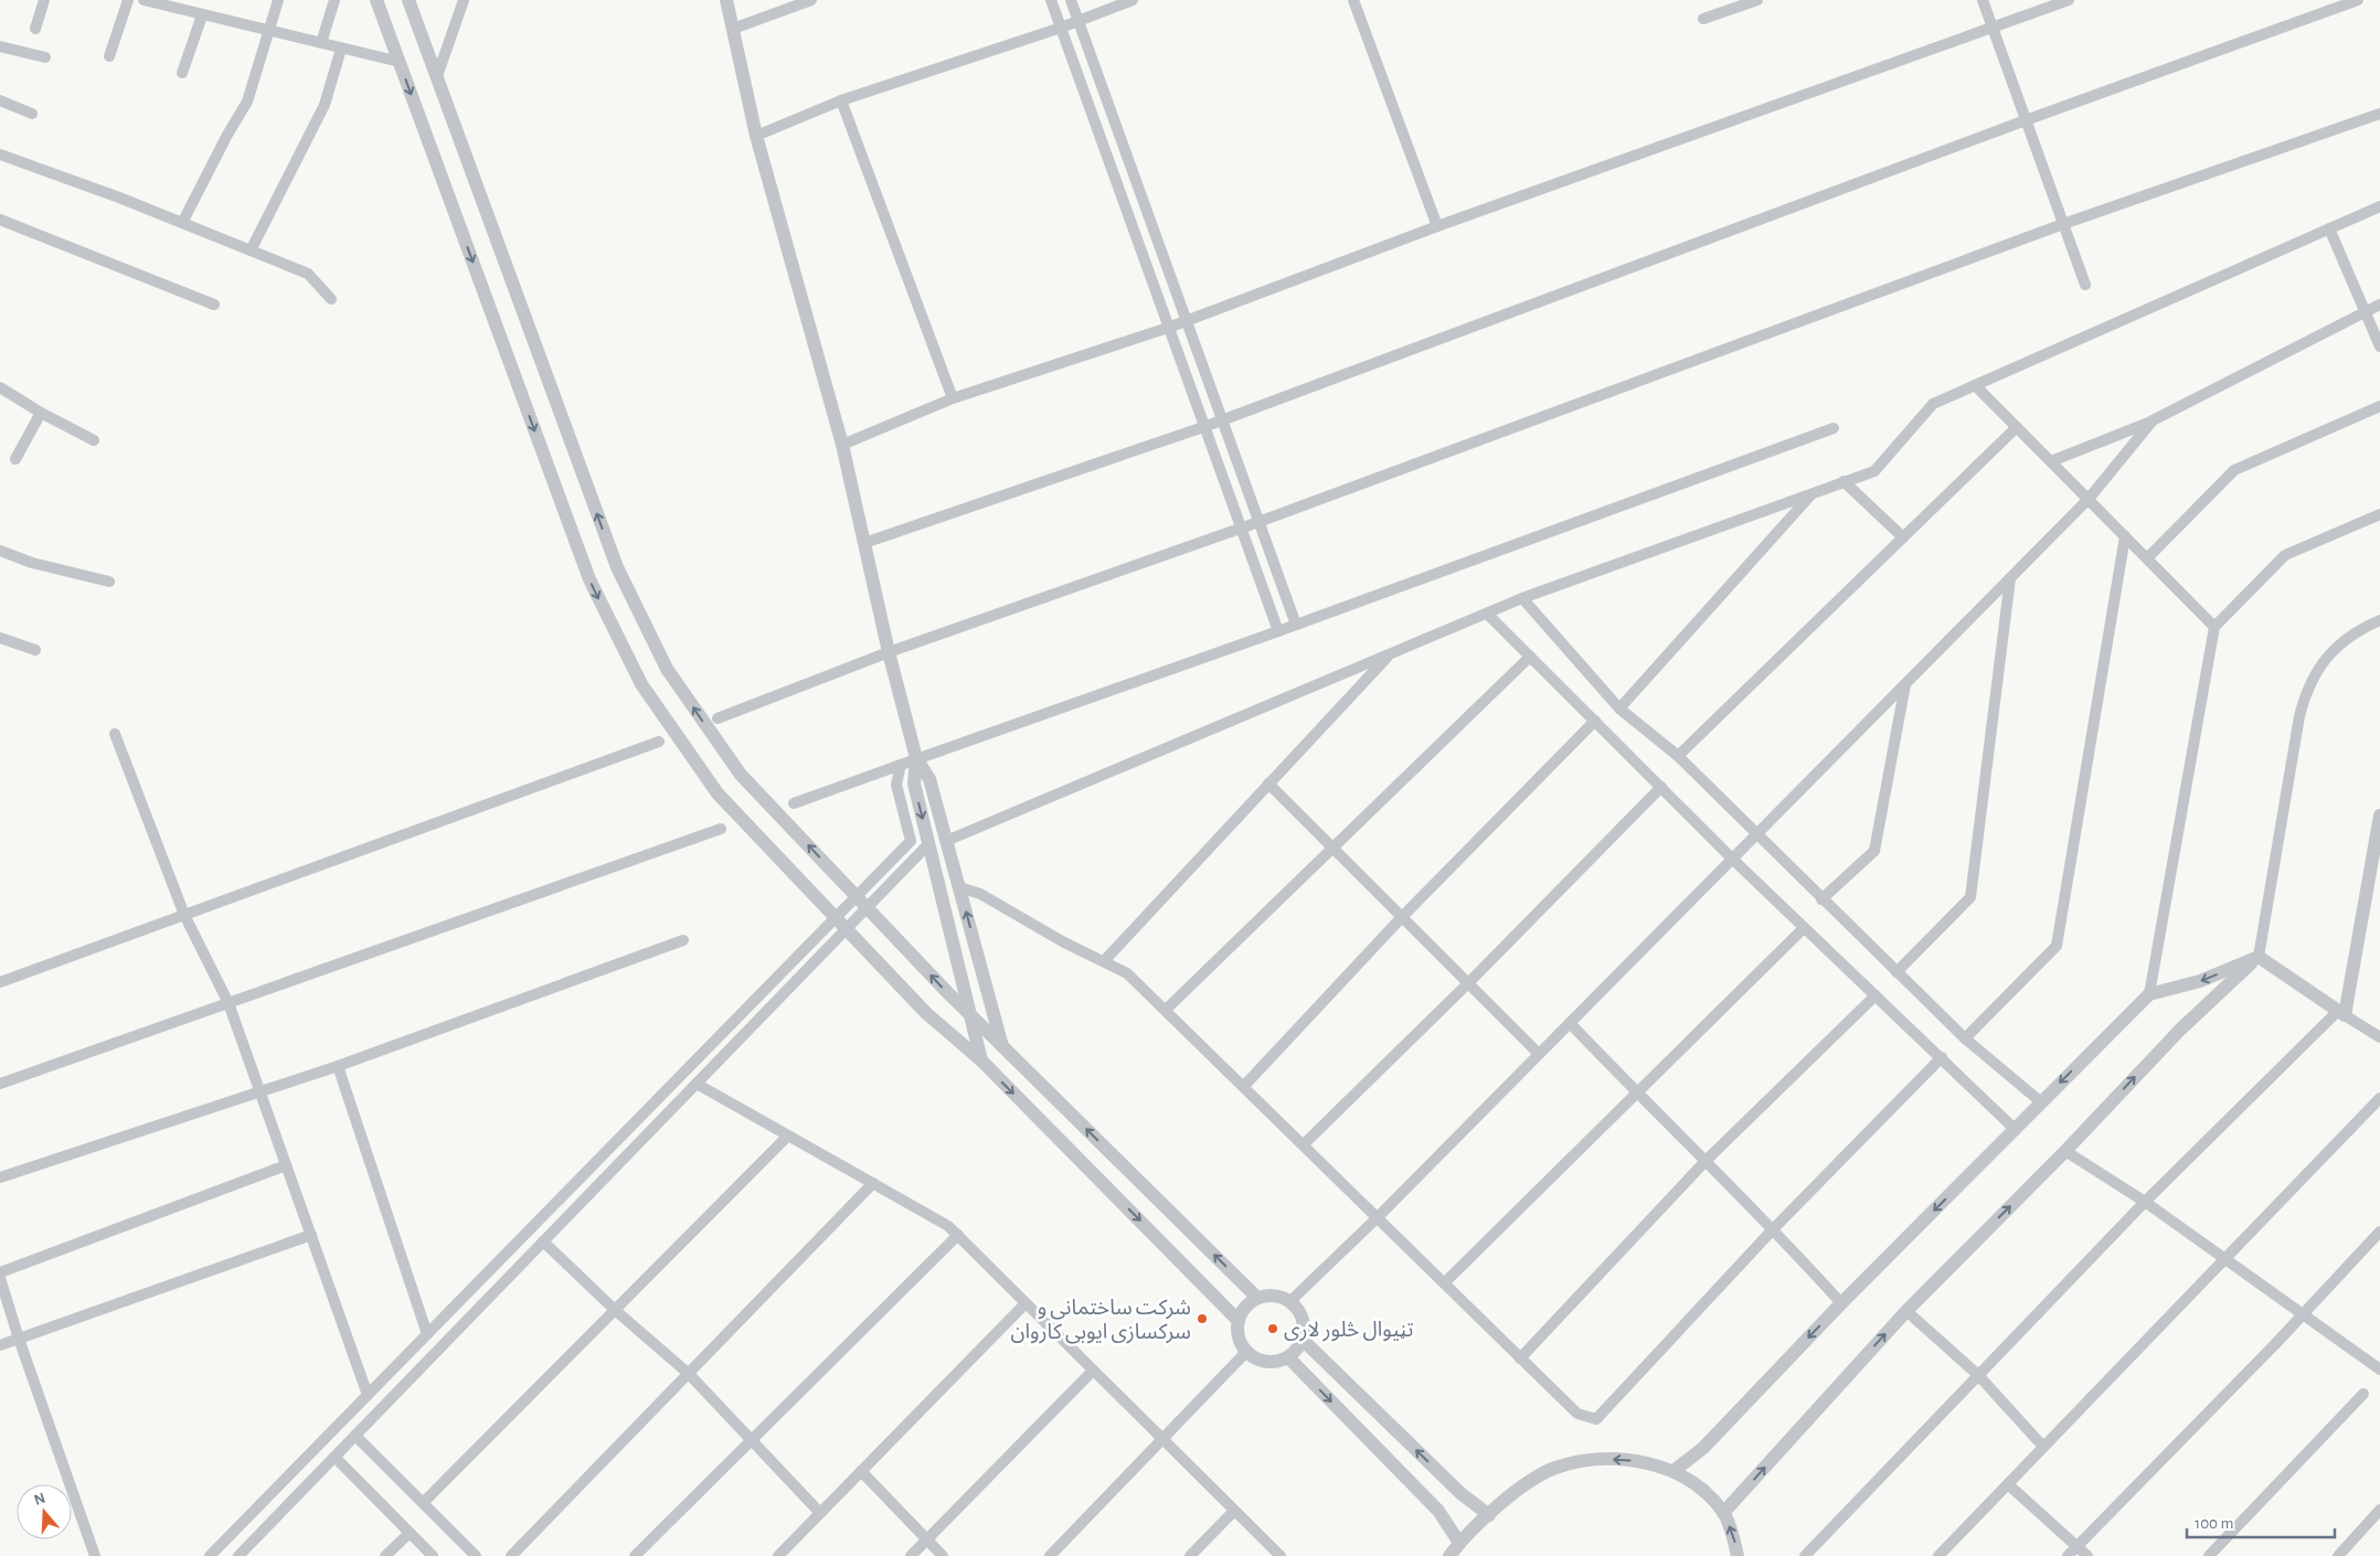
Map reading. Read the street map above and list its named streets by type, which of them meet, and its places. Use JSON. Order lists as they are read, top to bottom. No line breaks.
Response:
{"places":["شرکت ساختمانی و سرکسازی ایوبی کاروان","تڼیوال څلور لاری"],"scale_bar":"100 m","north":"top"}
